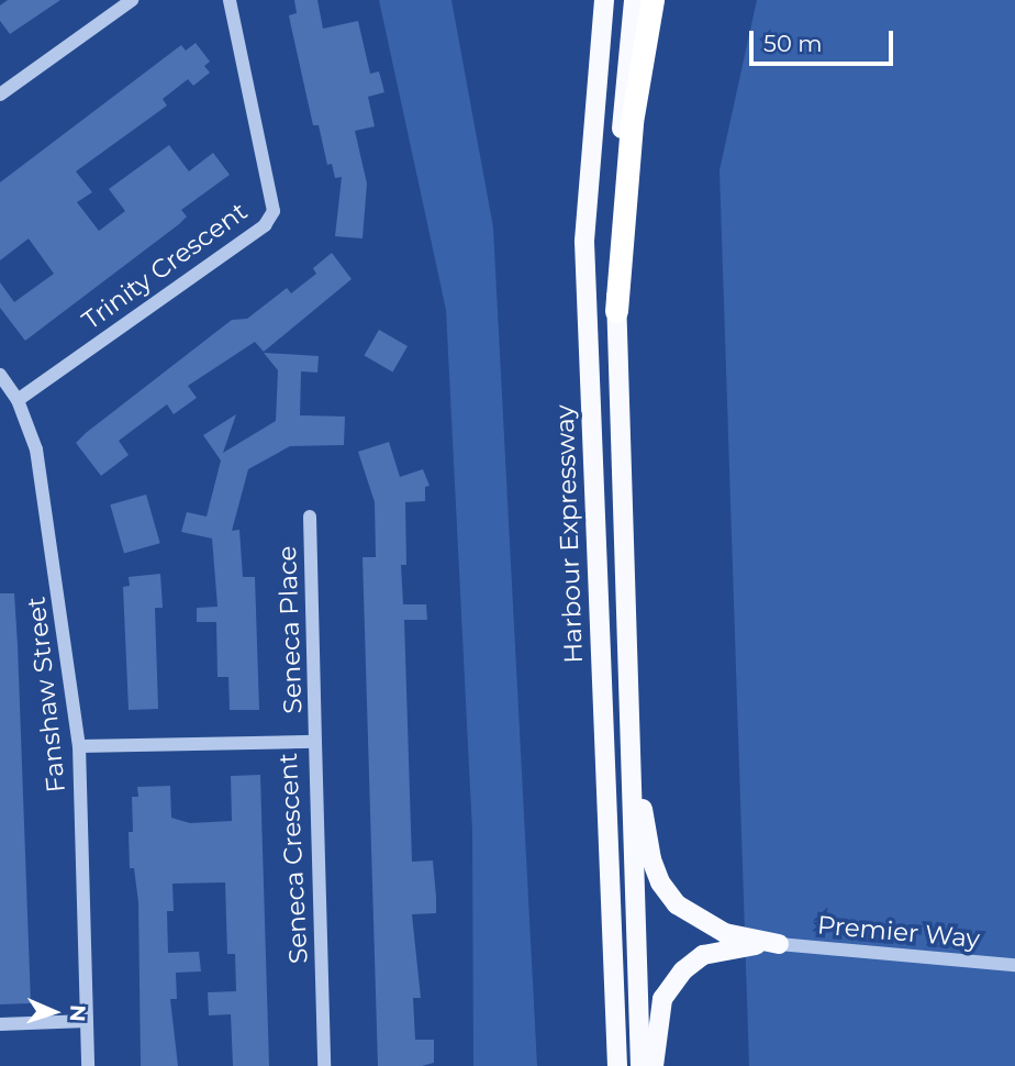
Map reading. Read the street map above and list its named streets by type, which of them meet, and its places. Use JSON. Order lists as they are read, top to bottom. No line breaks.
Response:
{"streets":{"main road":["Harbour Expressway"],"street":["Trinity Crescent","Seneca Place","Fanshaw Street","Seneca Crescent","Premier Way"]},"crossings":[["Trinity Crescent","Fanshaw Street"],["Seneca Place","Seneca Crescent"],["Fanshaw Street","Seneca Crescent"]],"scale_bar":"50 m","north":"right"}
